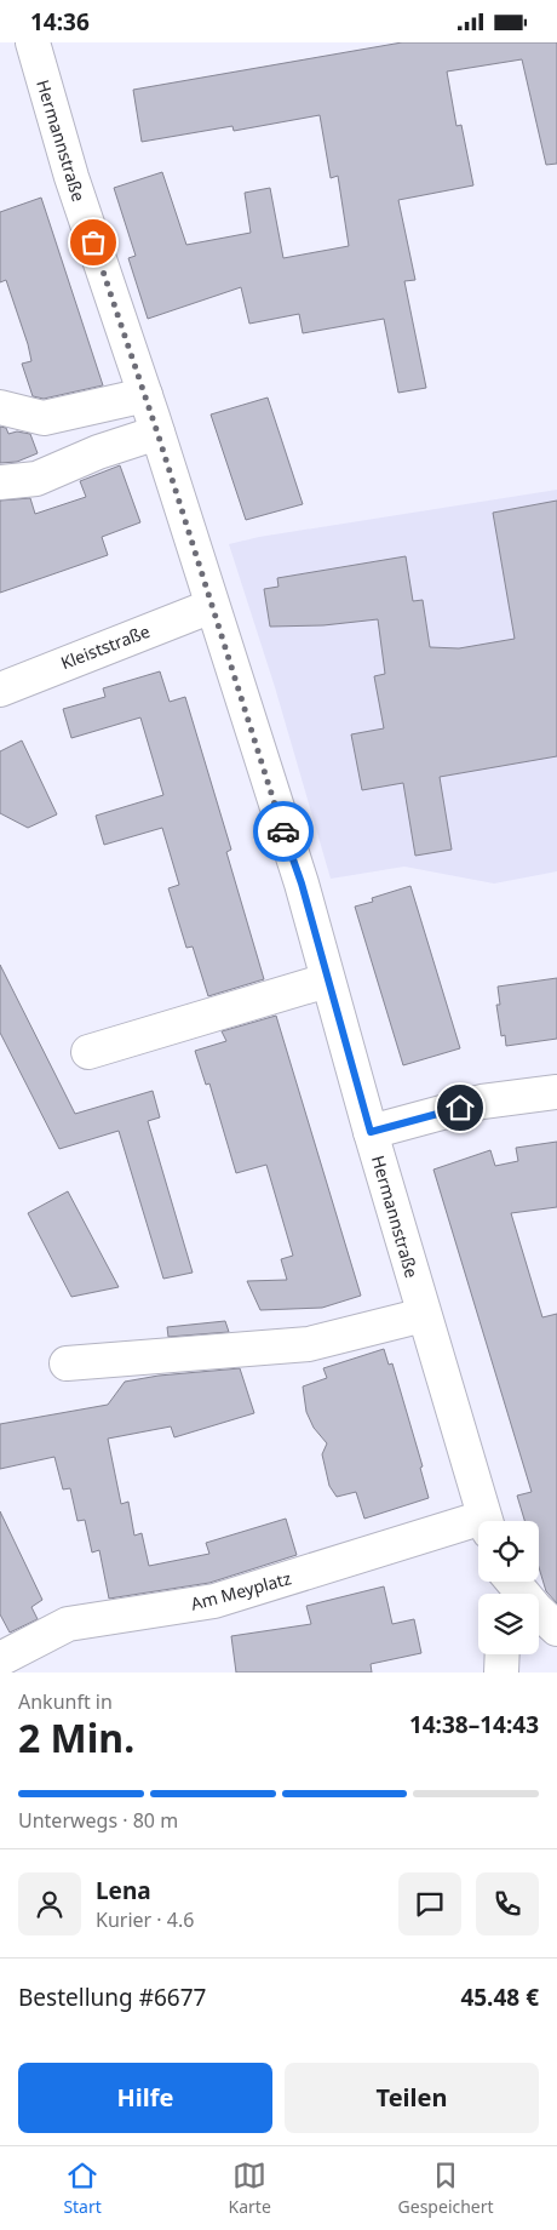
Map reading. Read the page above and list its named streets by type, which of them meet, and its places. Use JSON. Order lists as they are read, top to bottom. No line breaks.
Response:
{"streets":{"street":["Hermannstraße","Kleiststraße","Am Meyplatz"]},"crossings":[["Hermannstraße","Kleiststraße"]],"page":{"status":"14:36","heading":["2 Min.","Ankunft in","14:38–14:43"],"panel":["Lena","Kurier · 4.6","Bestellung #6677","45.48 €"],"bar":"Unterwegs · 80 m","buttons":["Hilfe","Teilen"],"tabs":["Start","Karte","Gespeichert"]}}
